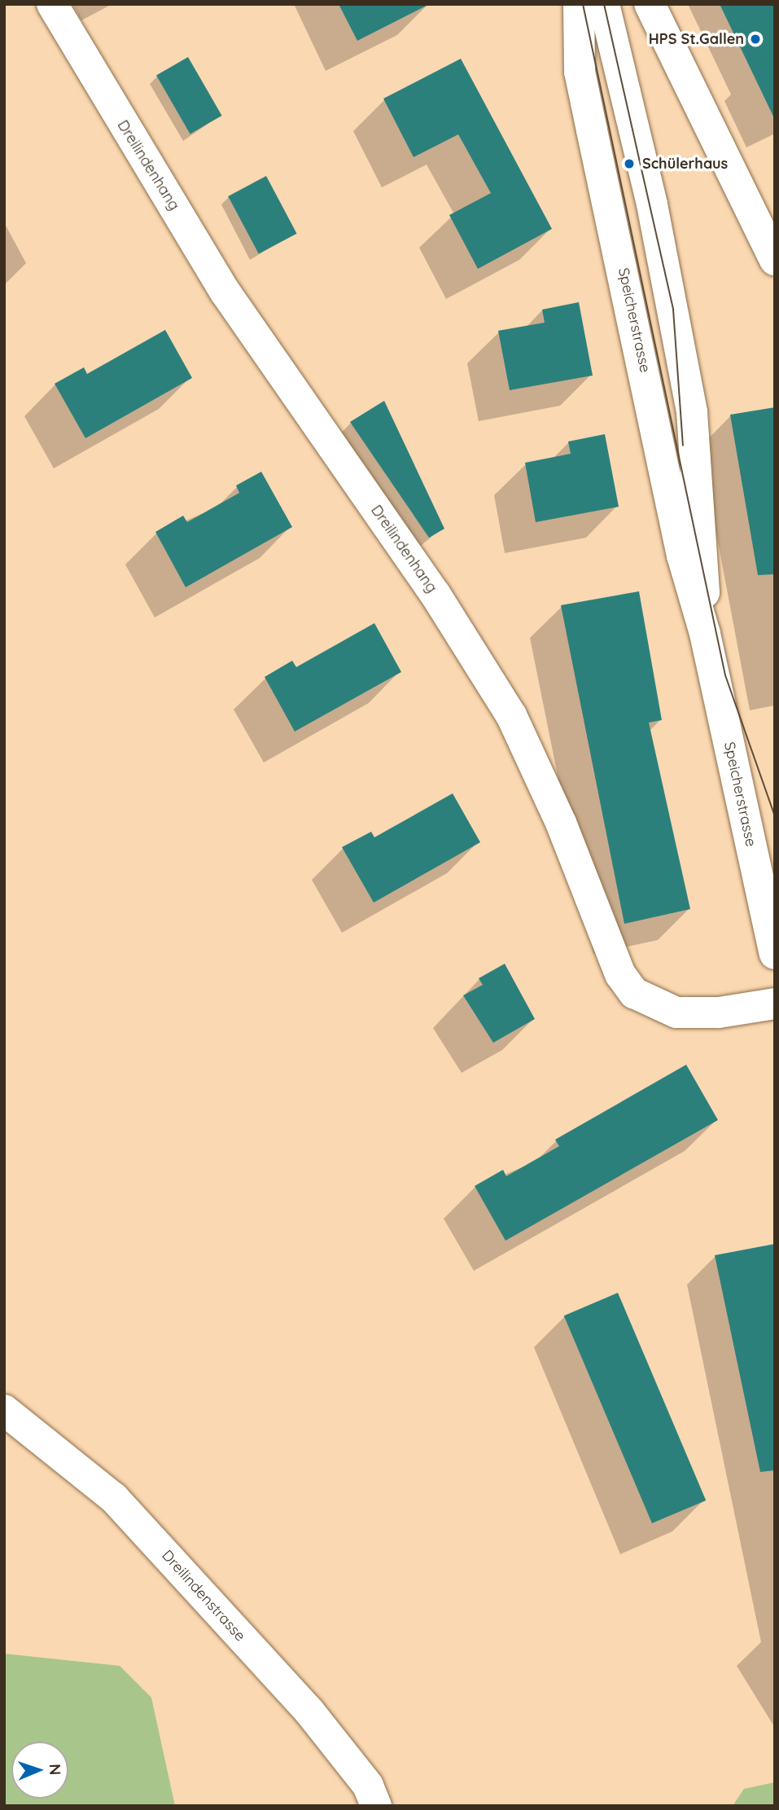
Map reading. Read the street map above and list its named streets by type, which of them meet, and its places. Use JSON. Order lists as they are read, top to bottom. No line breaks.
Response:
{"streets":{"street":["Dreilindenhang","Speicherstrasse","Dreilindenstrasse"]},"places":["HPS St.Gallen","Schülerhaus"],"north":"right"}
